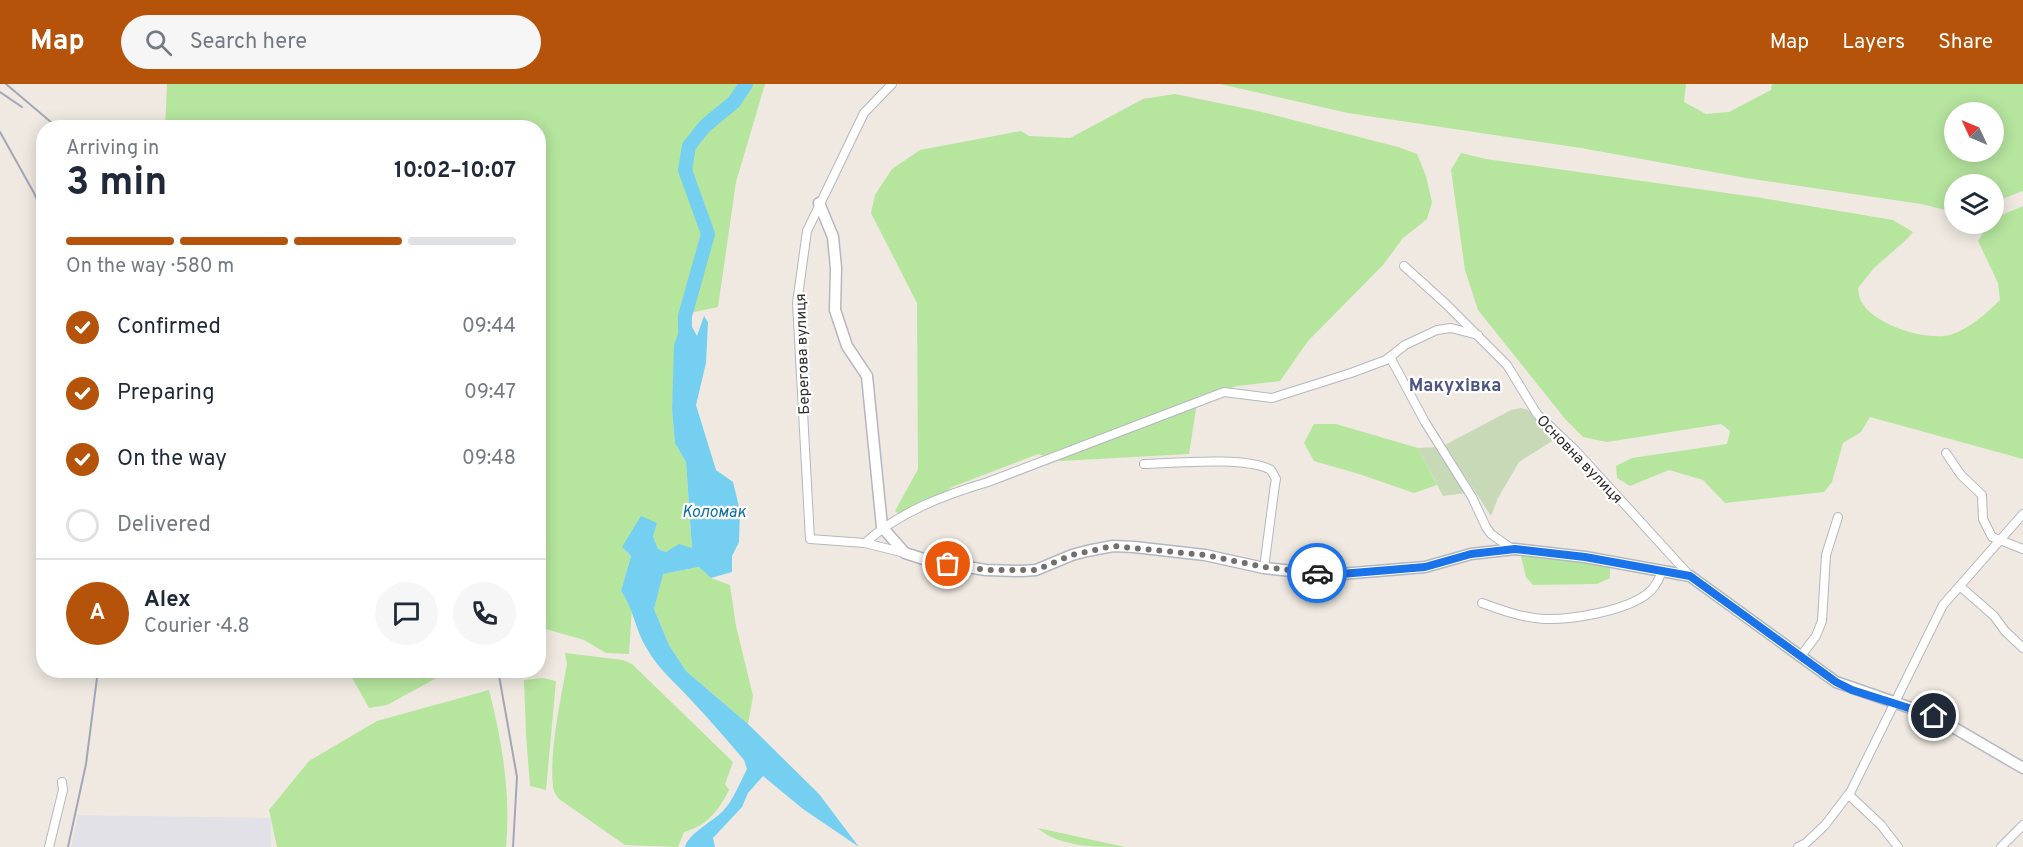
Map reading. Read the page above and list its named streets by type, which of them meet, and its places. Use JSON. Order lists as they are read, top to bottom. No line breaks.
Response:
{"streets":{"street":["Берегова вулиця","Основна вулиця"]},"districts":["Макухівка"],"water":["Коломак"],"north":"top left","page":{"header":"Map","search":"Search here","nav":["Map","Layers","Share"],"heading":["3 min","Arriving in","10:02–10:07"],"panel":["Alex","Courier · 4.8"],"bar":"On the way · 580 m","list":[["Confirmed","09:44"],["Preparing","09:47"],["On the way","09:48"],"Delivered"],"round":"A"}}
